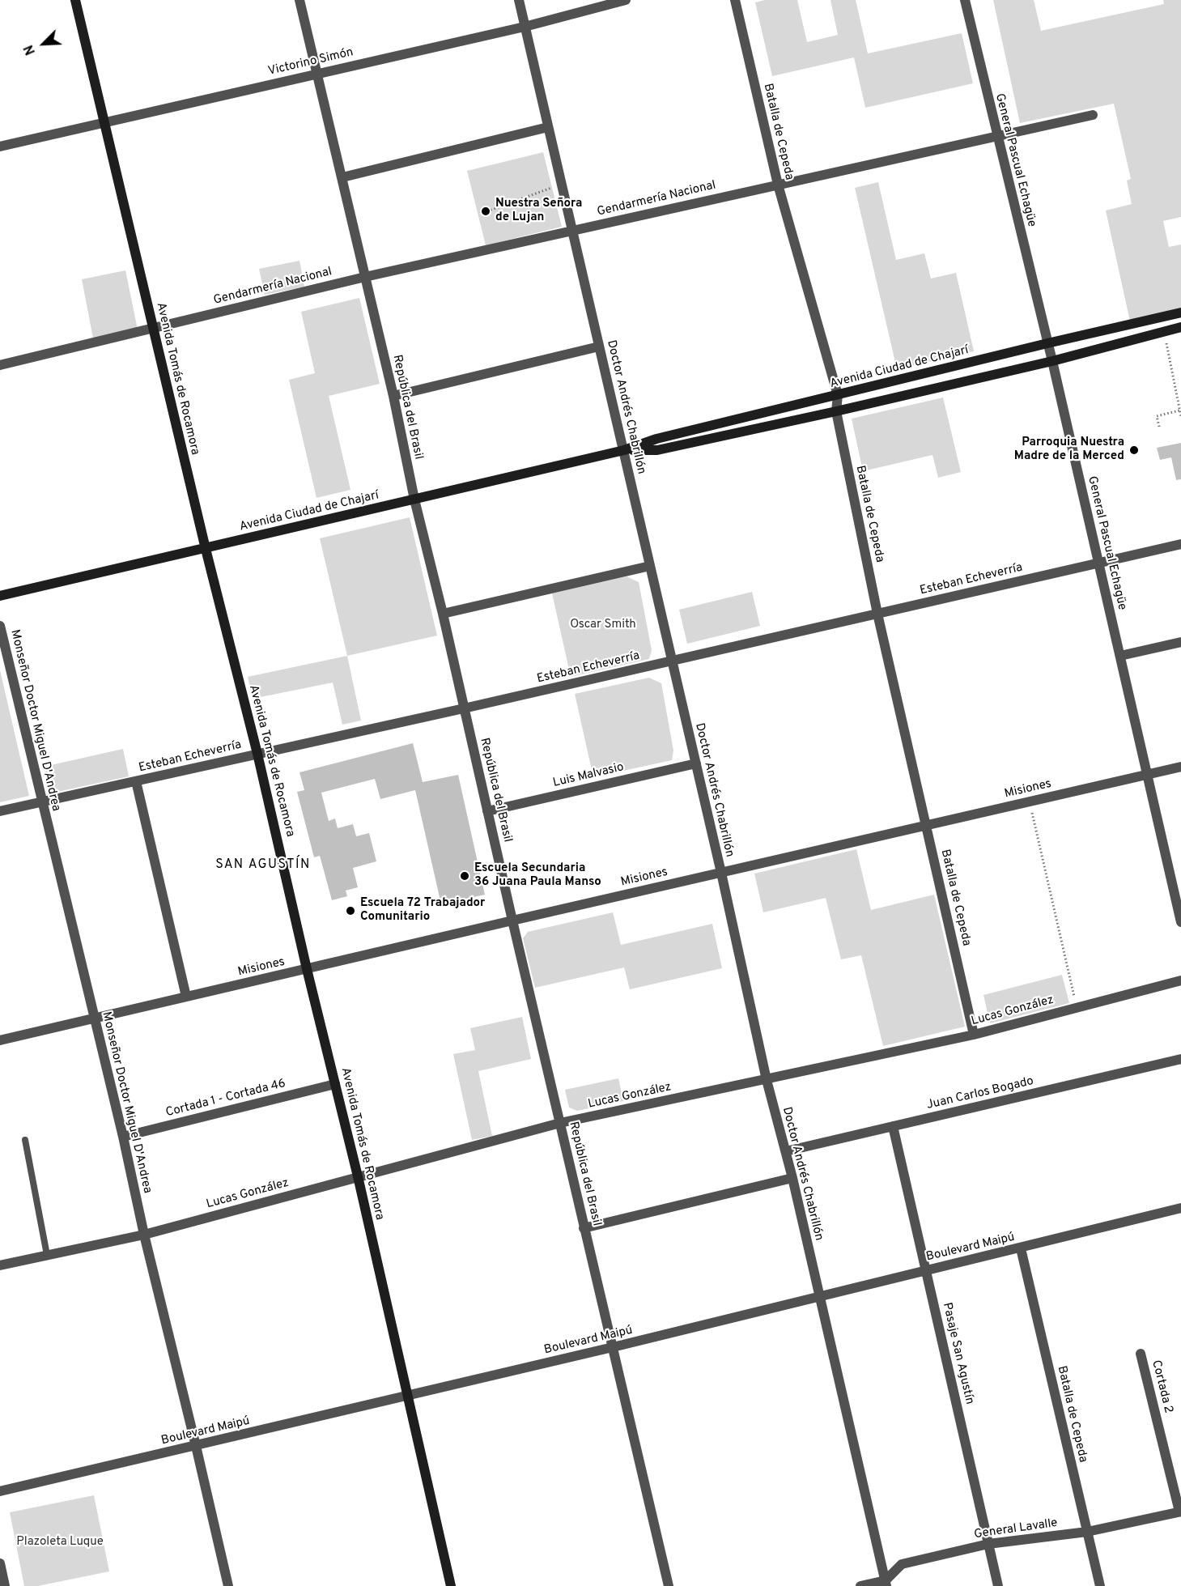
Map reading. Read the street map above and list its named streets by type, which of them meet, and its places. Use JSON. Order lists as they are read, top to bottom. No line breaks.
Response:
{"streets":{"main road":["Avenida Ciudad de Chajarí","Avenida Tomás de Rocamora"],"street":["Victorino Simón","Batalla de Cepeda","General Pascual Echagüe","Gendarmería Nacional","República del Brasil","Doctor Andrés Chabrillón","Esteban Echeverría","Monseñor Doctor Miguel D'Andrea","Luis Malvasio","Misiones","Lucas González","Juan Carlos Bogado","Cortada 1 - Cortada 46","Boulevard Maipú","Pasaje San Agustín","Cortada 2","General Lavalle"]},"crossings":[["Victorino Simón","Avenida Tomás de Rocamora"],["Victorino Simón","República del Brasil"],["Victorino Simón","Doctor Andrés Chabrillón"],["Batalla de Cepeda","Gendarmería Nacional"],["Batalla de Cepeda","Avenida Ciudad de Chajarí"],["Batalla de Cepeda","Esteban Echeverría"],["Batalla de Cepeda","Misiones"],["Batalla de Cepeda","Lucas González"],["Batalla de Cepeda","Boulevard Maipú"],["Batalla de Cepeda","General Lavalle"],["General Pascual Echagüe","Gendarmería Nacional"],["General Pascual Echagüe","Avenida Ciudad de Chajarí"],["General Pascual Echagüe","Esteban Echeverría"],["General Pascual Echagüe","Misiones"],["Gendarmería Nacional","Avenida Tomás de Rocamora"],["Gendarmería Nacional","República del Brasil"],["Gendarmería Nacional","Doctor Andrés Chabrillón"],["Avenida Ciudad de Chajarí","Avenida Tomás de Rocamora"],["Avenida Ciudad de Chajarí","República del Brasil"],["Avenida Ciudad de Chajarí","Doctor Andrés Chabrillón"],["Avenida Tomás de Rocamora","Esteban Echeverría"],["Avenida Tomás de Rocamora","Misiones"],["Avenida Tomás de Rocamora","Lucas González"],["Avenida Tomás de Rocamora","Cortada 1 - Cortada 46"],["Avenida Tomás de Rocamora","Boulevard Maipú"],["República del Brasil","Esteban Echeverría"],["República del Brasil","Luis Malvasio"],["República del Brasil","Misiones"],["República del Brasil","Lucas González"],["República del Brasil","Boulevard Maipú"],["Doctor Andrés Chabrillón","Esteban Echeverría"],["Doctor Andrés Chabrillón","Luis Malvasio"],["Doctor Andrés Chabrillón","Misiones"],["Doctor Andrés Chabrillón","Lucas González"],["Doctor Andrés Chabrillón","Juan Carlos Bogado"],["Doctor Andrés Chabrillón","Boulevard Maipú"],["Doctor Andrés Chabrillón","General Lavalle"],["Esteban Echeverría","Monseñor Doctor Miguel D'Andrea"],["Monseñor Doctor Miguel D'Andrea","Misiones"],["Monseñor Doctor Miguel D'Andrea","Lucas González"],["Monseñor Doctor Miguel D'Andrea","Cortada 1 - Cortada 46"],["Monseñor Doctor Miguel D'Andrea","Boulevard Maipú"],["Juan Carlos Bogado","Pasaje San Agustín"],["Boulevard Maipú","Pasaje San Agustín"],["Pasaje San Agustín","General Lavalle"],["Cortada 2","General Lavalle"]],"districts":["SAN AGUSTÍN"],"parks":["Oscar Smith","Plazoleta Luque"],"places":["Nuestra Señora de Lujan","Parroquia Nuestra Madre de la Merced","Escuela Secundaria 36 Juana Paula Manso","Escuela 72 Trabajador Comunitario"],"north":"bottom left"}
